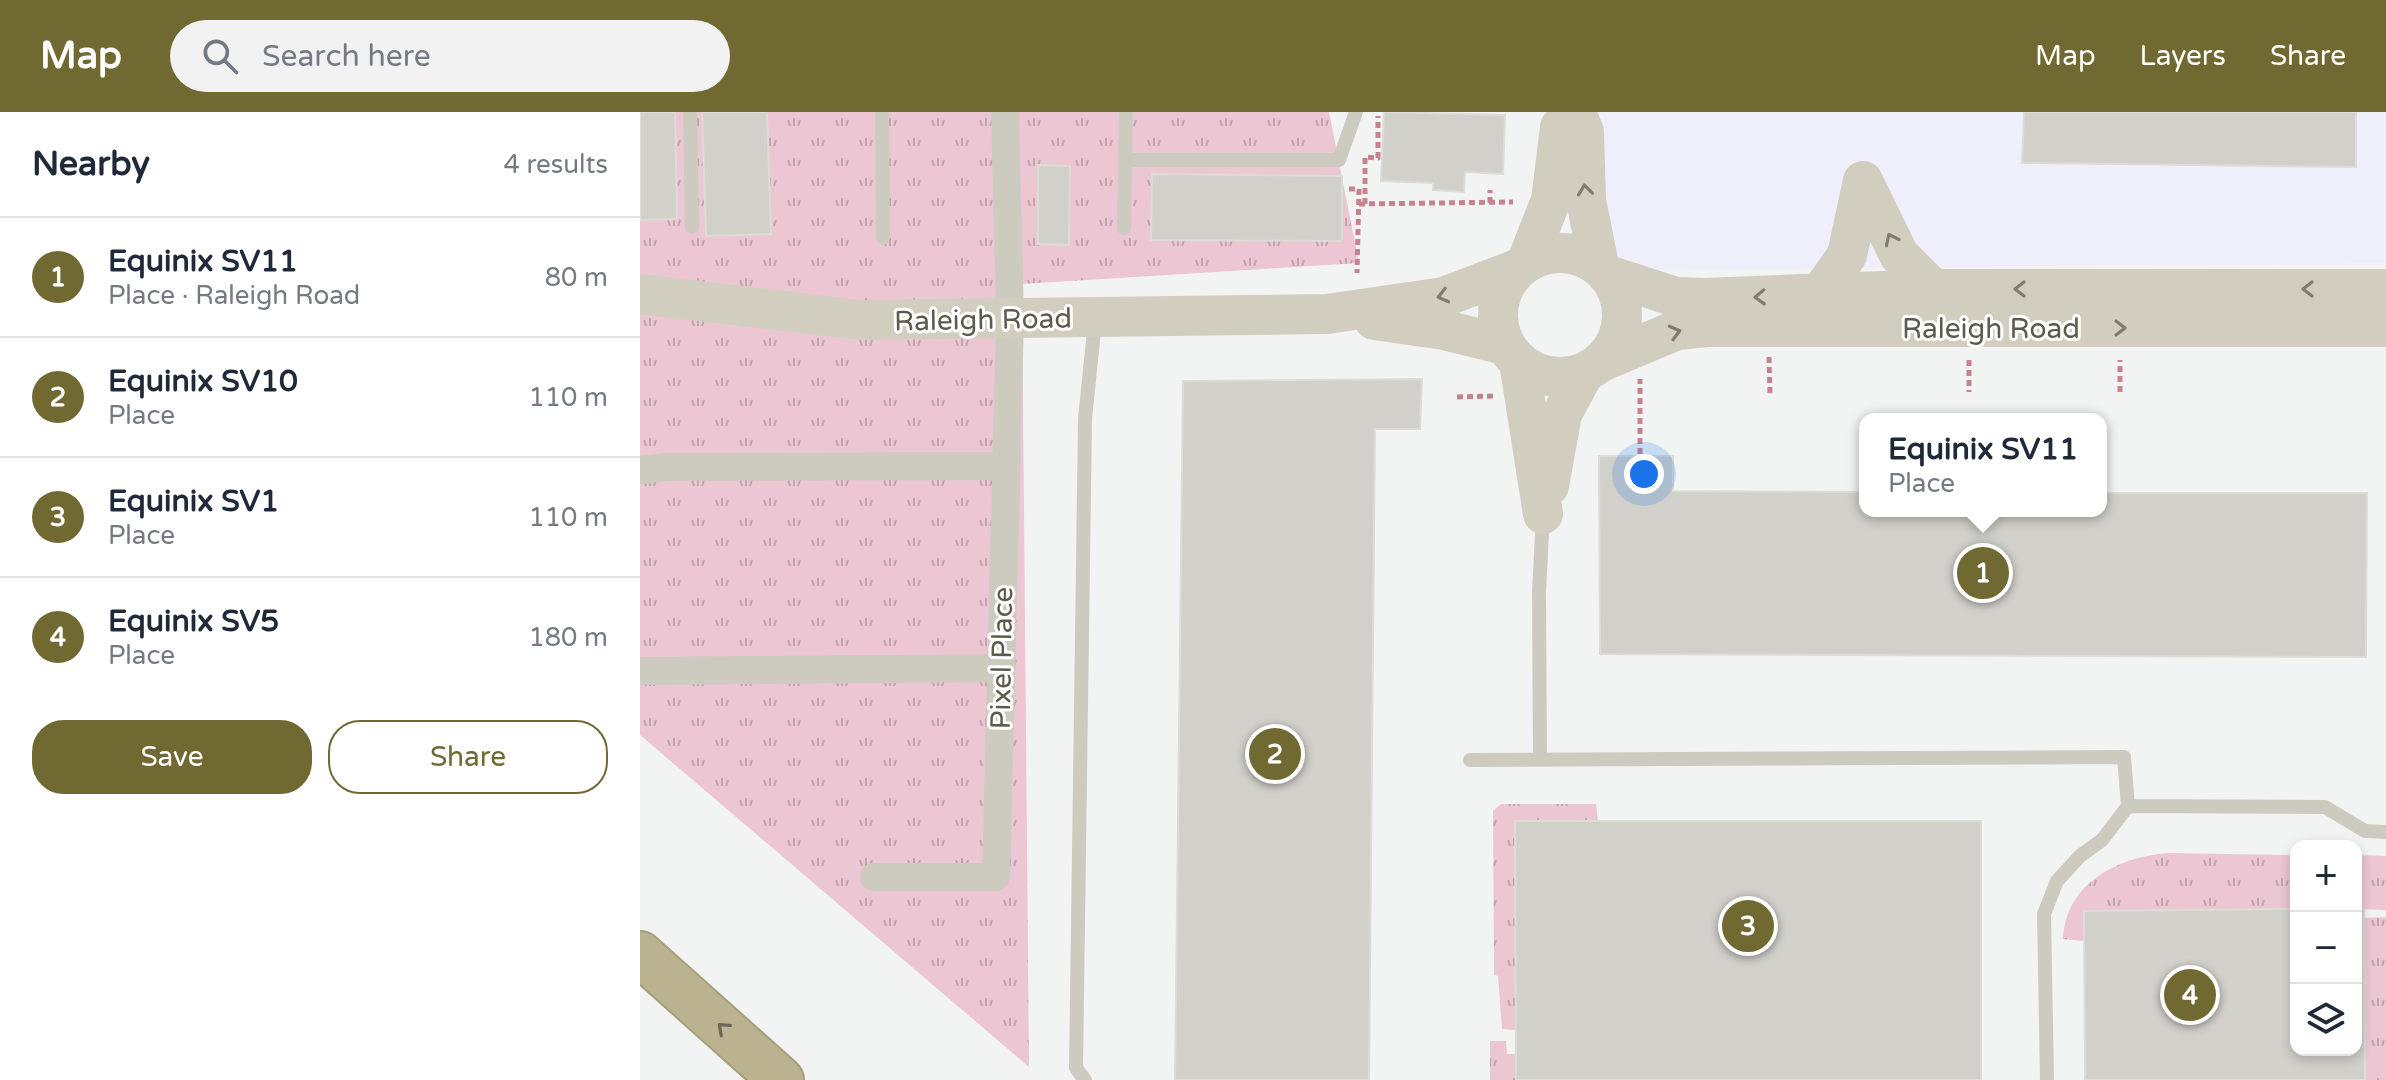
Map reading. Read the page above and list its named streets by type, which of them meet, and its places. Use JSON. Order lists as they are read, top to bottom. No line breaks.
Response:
{"streets":{"street":["Raleigh Road","Pixel Place"]},"crossings":[["Raleigh Road","Pixel Place"]],"page":{"header":"Map","search":"Search here","nav":["Map","Layers","Share"],"heading":["Nearby","4 results"],"list":[{"mark":"1","name":"Equinix SV11","note":"Place · Raleigh Road","value":"80 m"},{"mark":"2","name":"Equinix SV10","note":"Place","value":"110 m"},{"mark":"3","name":"Equinix SV1","note":"Place","value":"110 m"},{"mark":"4","name":"Equinix SV5","note":"Place","value":"180 m"}],"popup":["Equinix SV11","Place"],"pins":["1","2","3","4"],"buttons":["Save","Share"],"map_buttons":["+","−"]}}
